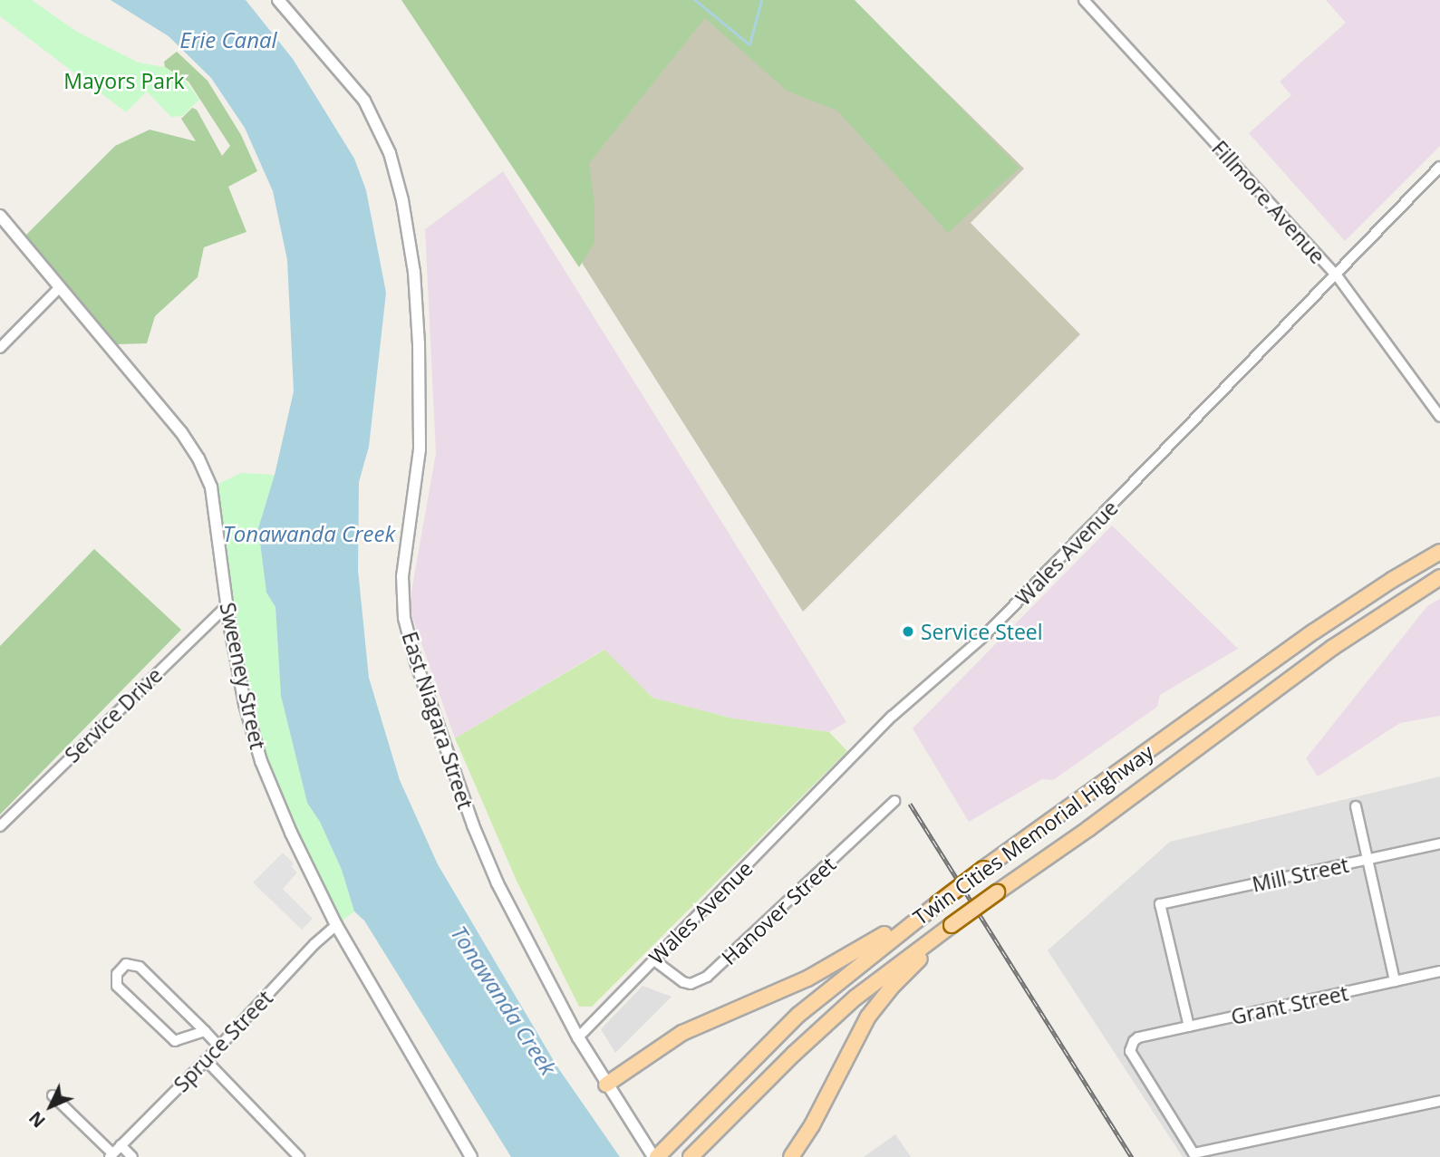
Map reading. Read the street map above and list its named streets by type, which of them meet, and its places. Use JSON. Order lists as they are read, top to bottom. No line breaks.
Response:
{"streets":{"main road":["Twin Cities Memorial Highway"],"street":["Fillmore Avenue","Wales Avenue","Sweeney Street","Service Drive","East Niagara Street","Mill Street","Hanover Street","Grant Street","Spruce Street"]},"crossings":[["Fillmore Avenue","Wales Avenue"],["Wales Avenue","East Niagara Street"],["Wales Avenue","Hanover Street"],["Sweeney Street","Service Drive"],["Sweeney Street","Spruce Street"],["East Niagara Street","Twin Cities Memorial Highway"],["Mill Street","Grant Street"]],"water":["Erie Canal","Tonawanda Creek"],"parks":["Mayors Park"],"places":["Service Steel"],"north":"bottom left"}
